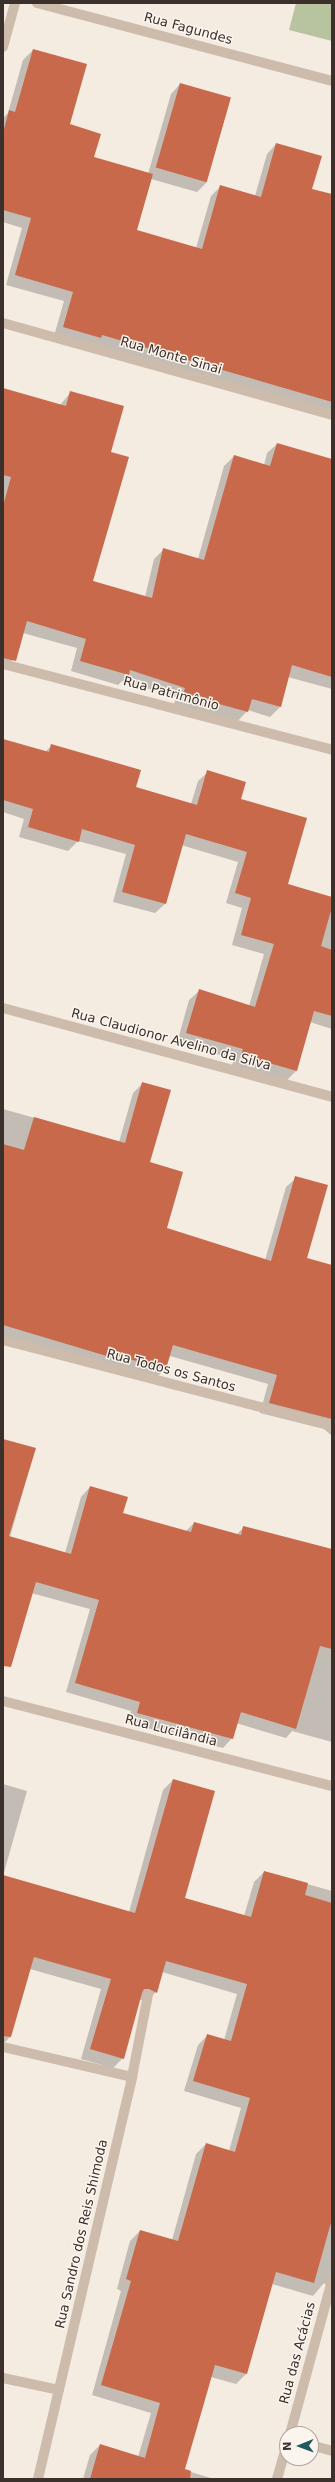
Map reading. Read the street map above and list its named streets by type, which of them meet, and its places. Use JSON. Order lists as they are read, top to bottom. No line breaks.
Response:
{"streets":{"street":["Rua Fagundes","Rua Monte Sinai","Rua Patrimônio","Rua Claudionor Avelino da Silva","Rua Todos os Santos","Rua Lucilândia","Rua Sandro dos Reis Shimoda","Rua das Acácias"]},"north":"left"}
